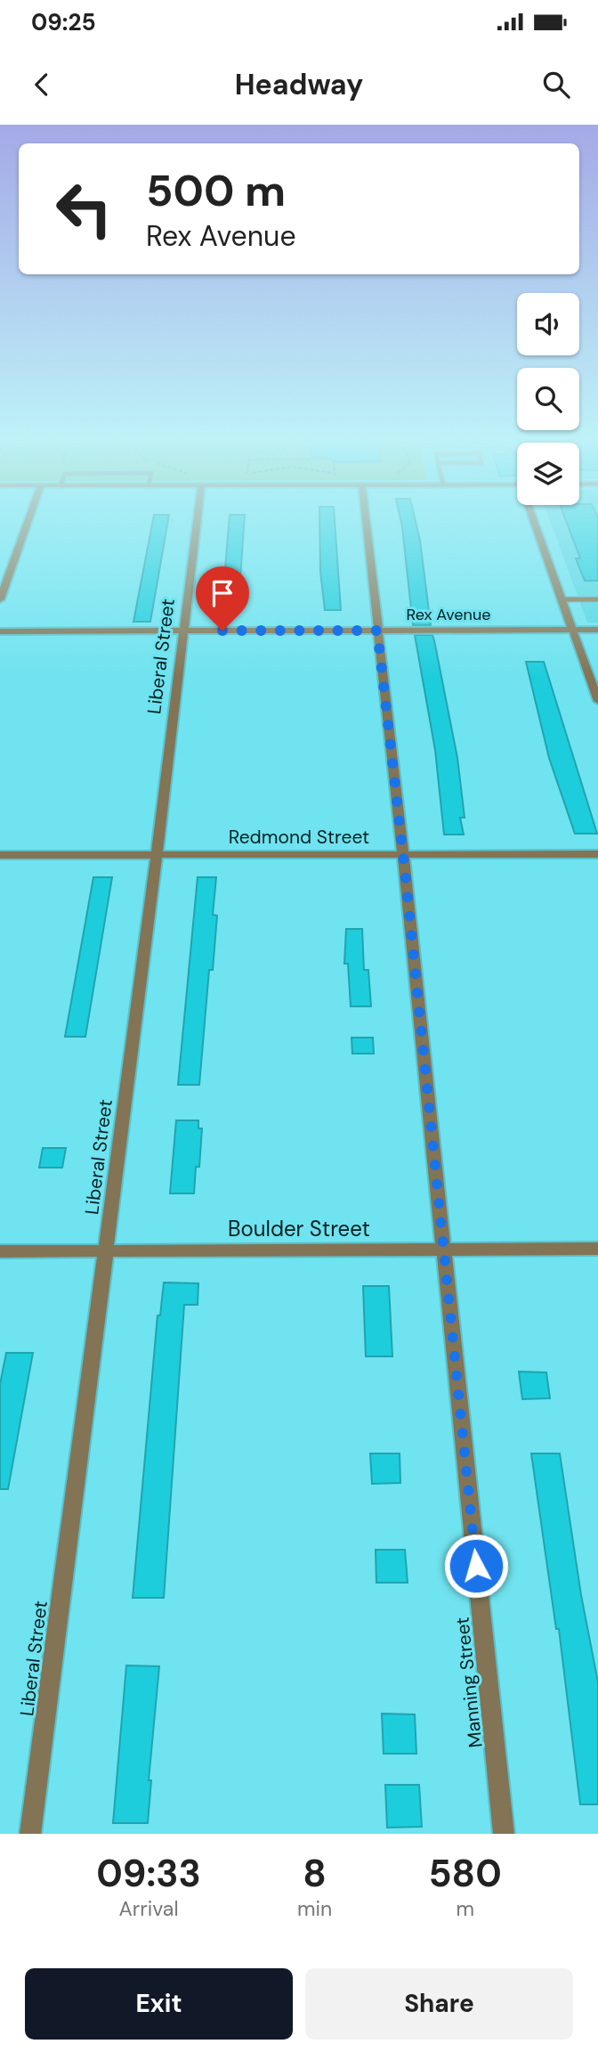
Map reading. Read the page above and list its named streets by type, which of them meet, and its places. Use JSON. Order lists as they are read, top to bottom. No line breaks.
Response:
{"streets":{"street":["Rex Avenue","Liberal Street","Redmond Street","Boulder Street","Manning Street"]},"crossings":[["Rex Avenue","Liberal Street"],["Rex Avenue","Manning Street"],["Liberal Street","Redmond Street"],["Liberal Street","Boulder Street"],["Redmond Street","Manning Street"],["Boulder Street","Manning Street"]],"page":{"status":"09:25","header":"Headway","turn":["500 m","Rex Avenue"],"eta":["09:33","Arrival","8","min","580","m"],"buttons":["Exit","Share"]}}
